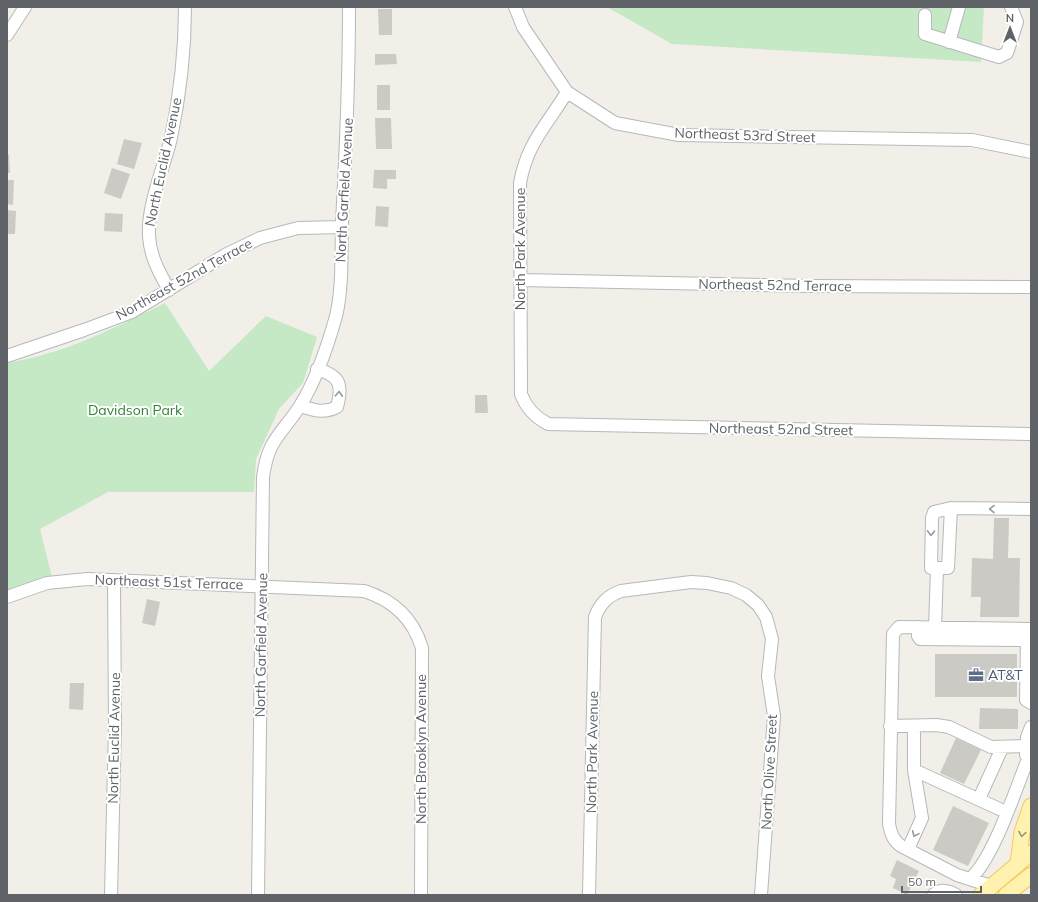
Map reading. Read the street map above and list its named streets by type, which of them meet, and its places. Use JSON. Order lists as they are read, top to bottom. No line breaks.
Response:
{"streets":{"street":["Northeast 53rd Street","North Euclid Avenue","North Garfield Avenue","North Park Avenue","Northeast 52nd Terrace","Northeast 52nd Street","Northeast 51st Terrace","North Brooklyn Avenue","North Olive Street"]},"crossings":[["Northeast 53rd Street","North Park Avenue"],["North Euclid Avenue","Northeast 52nd Terrace"],["North Euclid Avenue","Northeast 51st Terrace"],["North Garfield Avenue","Northeast 52nd Terrace"],["North Garfield Avenue","Northeast 51st Terrace"],["North Park Avenue","Northeast 52nd Terrace"],["North Park Avenue","Northeast 52nd Street"],["North Park Avenue","North Olive Street"],["Northeast 51st Terrace","North Brooklyn Avenue"]],"parks":["Davidson Park"],"places":{"office":["AT&T"]},"scale_bar":"50 m","north":"top"}
